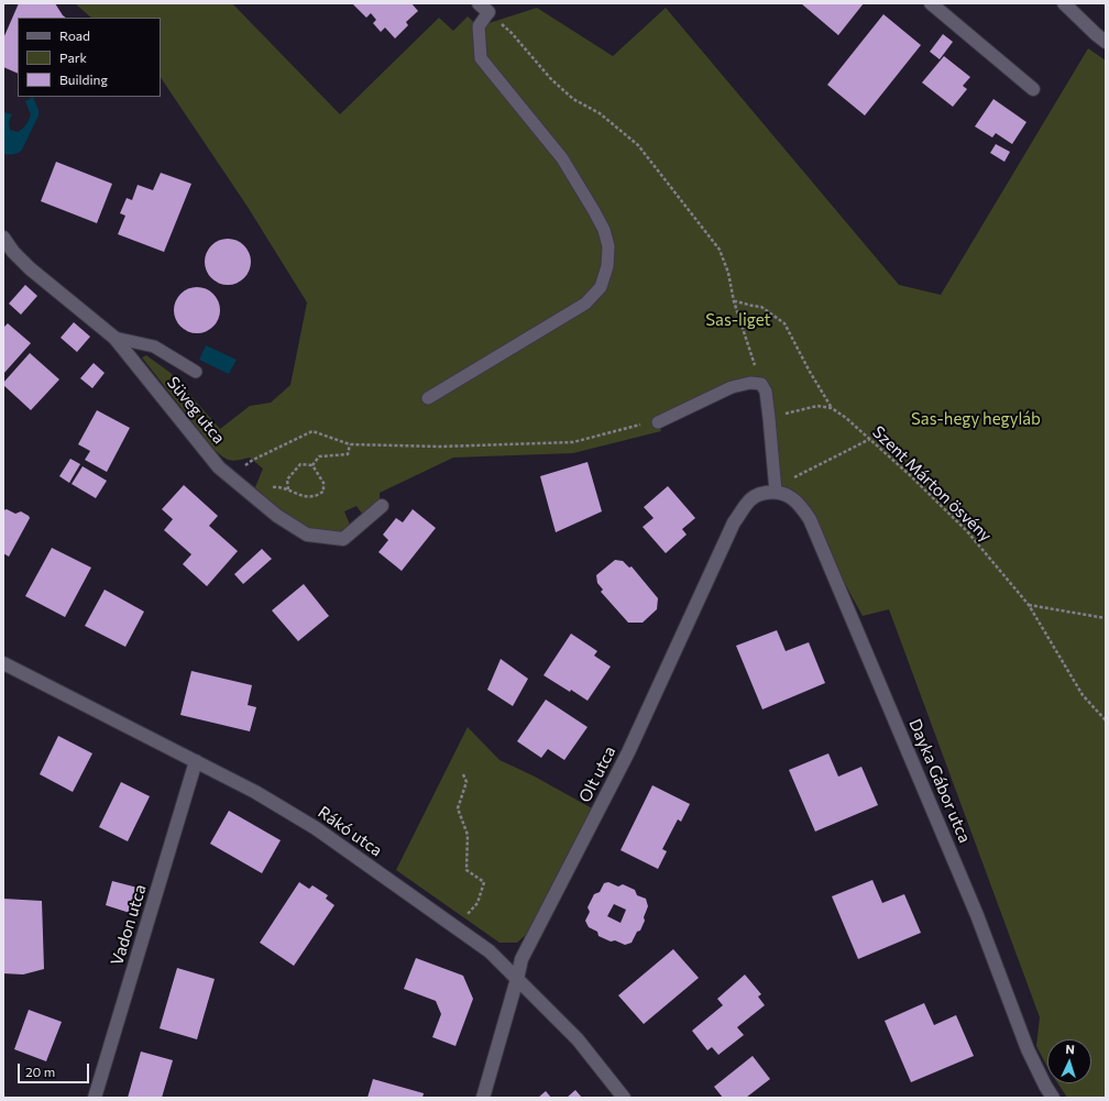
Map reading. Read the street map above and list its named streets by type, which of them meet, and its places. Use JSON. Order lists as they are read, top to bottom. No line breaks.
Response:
{"streets":{"street":["Süveg utca","Olt utca","Dayka Gábor utca","Rákó utca","Vadon utca"],"path":["Szent Márton ösvény"]},"crossings":[["Olt utca","Dayka Gábor utca"],["Olt utca","Rákó utca"],["Rákó utca","Vadon utca"]],"parks":["Sas-liget","Sas-hegy hegyláb"],"legend":["Road","Park","Building"],"scale_bar":"20 m","north":"top"}
